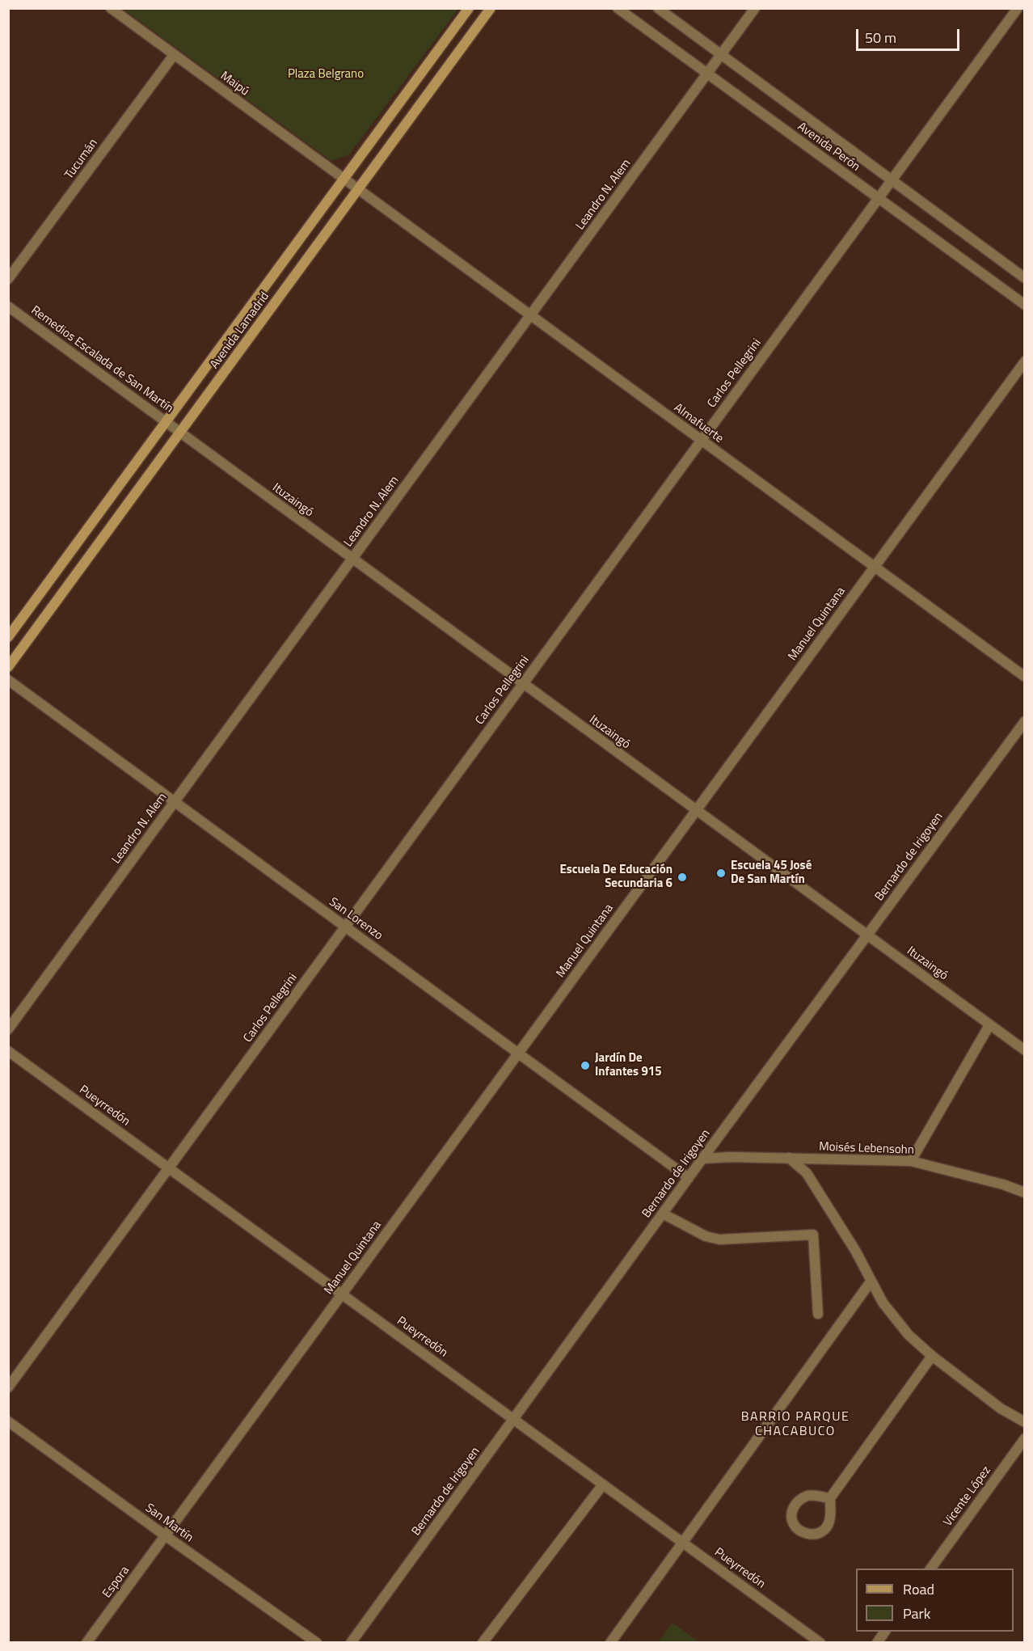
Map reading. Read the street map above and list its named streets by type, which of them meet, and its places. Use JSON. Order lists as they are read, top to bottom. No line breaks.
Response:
{"streets":{"main road":["Avenida Lamadrid"],"street":["Maipú","Avenida Perón","Tucumán","Leandro N. Alem","Remedios Escalada de San Martín","Carlos Pellegrini","Almafuerte","Ituzaingó","Manuel Quintana","Bernardo de Irigoyen","San Lorenzo","Pueyrredón","Moisés Lebensohn","Vicente López","San Martín","Espora"]},"crossings":[["Maipú","Tucumán"],["Maipú","Avenida Lamadrid"],["Maipú","Almafuerte"],["Avenida Perón","Leandro N. Alem"],["Avenida Perón","Carlos Pellegrini"],["Leandro N. Alem","Almafuerte"],["Leandro N. Alem","Ituzaingó"],["Leandro N. Alem","San Lorenzo"],["Avenida Lamadrid","Remedios Escalada de San Martín"],["Avenida Lamadrid","Almafuerte"],["Avenida Lamadrid","Ituzaingó"],["Remedios Escalada de San Martín","Ituzaingó"],["Carlos Pellegrini","Almafuerte"],["Carlos Pellegrini","Ituzaingó"],["Carlos Pellegrini","San Lorenzo"],["Carlos Pellegrini","Pueyrredón"],["Almafuerte","Manuel Quintana"],["Ituzaingó","Manuel Quintana"],["Ituzaingó","Bernardo de Irigoyen"],["Manuel Quintana","San Lorenzo"],["Manuel Quintana","Pueyrredón"],["Manuel Quintana","San Martín"],["Manuel Quintana","Espora"],["Bernardo de Irigoyen","San Lorenzo"],["Bernardo de Irigoyen","Pueyrredón"],["Bernardo de Irigoyen","Moisés Lebensohn"],["San Martín","Espora"]],"districts":["BARRIO PARQUE CHACABUCO"],"parks":["Plaza Belgrano"],"places":["Escuela 45 José De San Martín","Escuela De Educación Secundaria 6","Jardín De Infantes 915"],"legend":["Road","Park"],"scale_bar":"50 m"}
